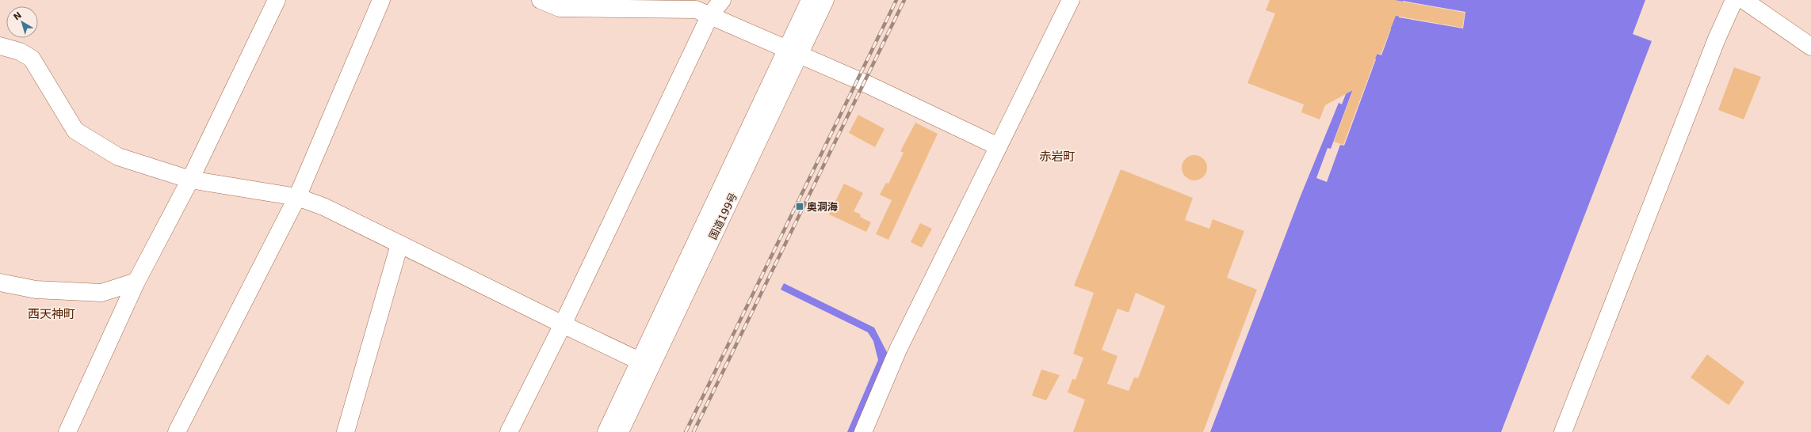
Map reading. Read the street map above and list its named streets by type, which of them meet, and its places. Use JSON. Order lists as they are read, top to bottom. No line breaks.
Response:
{"streets":{"main road":["国道199号"]},"districts":["赤岩町","西天神町"],"places":{"transit":["奥洞海"]},"north":"top left"}
